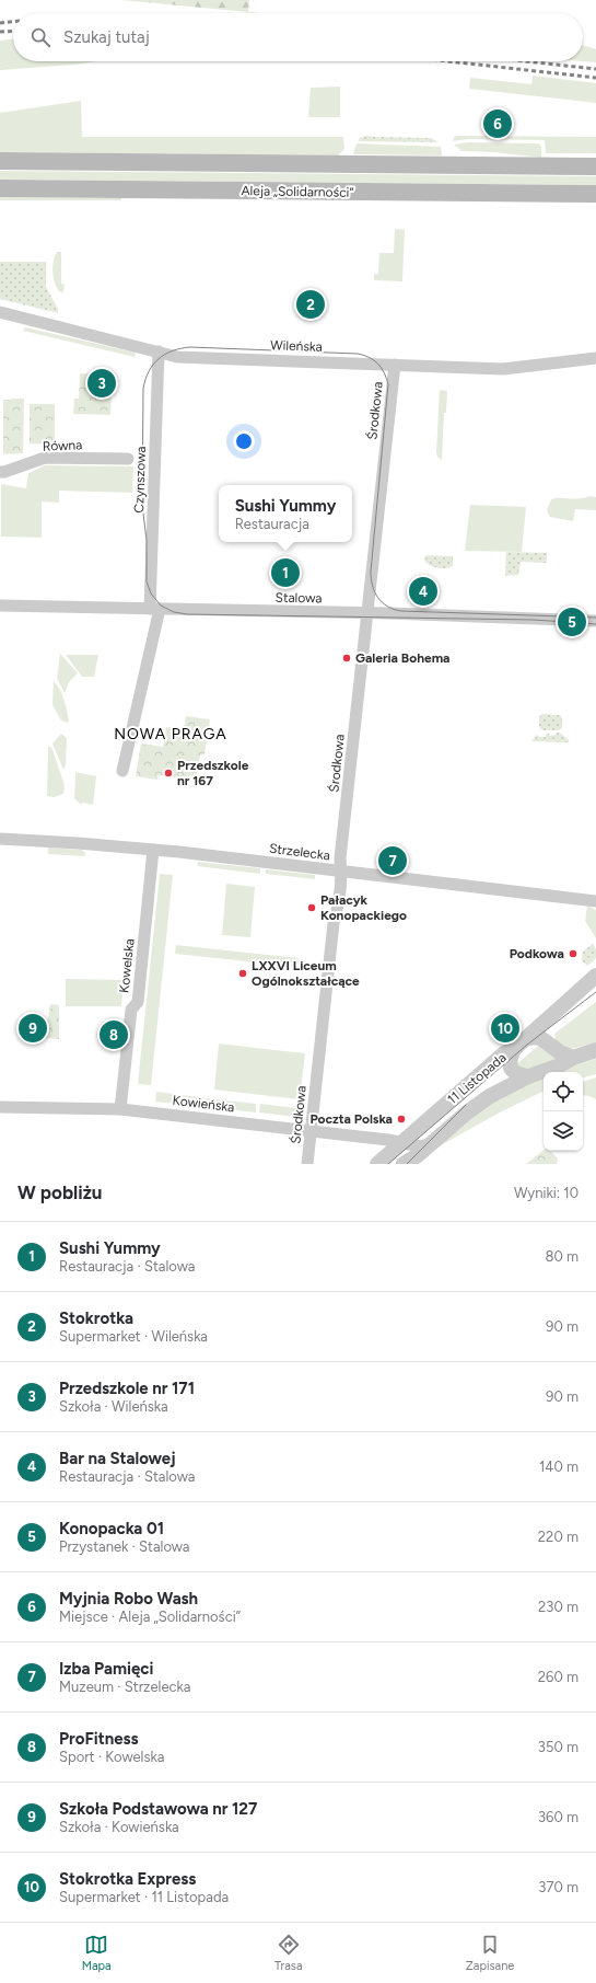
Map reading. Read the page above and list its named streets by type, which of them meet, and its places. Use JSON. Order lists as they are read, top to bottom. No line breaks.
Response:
{"streets":{"main road":["Aleja „Solidarności”"],"street":["Wileńska","Środkowa","Równa","Czynszowa","Stalowa","Strzelecka","Kowelska","11 Listopada","Kowieńska"]},"crossings":[["Wileńska","Środkowa"],["Wileńska","Czynszowa"],["Środkowa","Stalowa"],["Środkowa","Strzelecka"],["Środkowa","Kowieńska"],["Czynszowa","Stalowa"],["Strzelecka","Kowelska"],["Kowelska","Kowieńska"],["11 Listopada","Kowieńska"]],"districts":["NOWA PRAGA"],"places":["Galeria Bohema","Przedszkole nr 167","Pałacyk Konopackiego","Podkowa","LXXVI Liceum Ogólnokształcące","Poczta Polska"],"page":{"search":"Szukaj tutaj","pins":["6","2","3","1","4","5","7","9","10","8"],"popup":["Sushi Yummy","Restauracja"],"heading":["W pobliżu","Wyniki: 10"],"list":[{"mark":"1","name":"Sushi Yummy","note":"Restauracja · Stalowa","value":"80 m"},{"mark":"2","name":"Stokrotka","note":"Supermarket · Wileńska","value":"90 m"},{"mark":"3","name":"Przedszkole nr 171","note":"Szkoła · Wileńska","value":"90 m"},{"mark":"4","name":"Bar na Stalowej","note":"Restauracja · Stalowa","value":"140 m"},{"mark":"5","name":"Konopacka 01","note":"Przystanek · Stalowa","value":"220 m"},{"mark":"6","name":"Myjnia Robo Wash","note":"Miejsce · Aleja „Solidarności”","value":"230 m"},{"mark":"7","name":"Izba Pamięci","note":"Muzeum · Strzelecka","value":"260 m"},{"mark":"8","name":"ProFitness","note":"Sport · Kowelska","value":"350 m"},{"mark":"9","name":"Szkoła Podstawowa nr 127","note":"Szkoła · Kowieńska","value":"360 m"},{"mark":"10","name":"Stokrotka Express","note":"Supermarket · 11 Listopada","value":"370 m"}],"nav":["Mapa","Trasa","Zapisane"]}}
